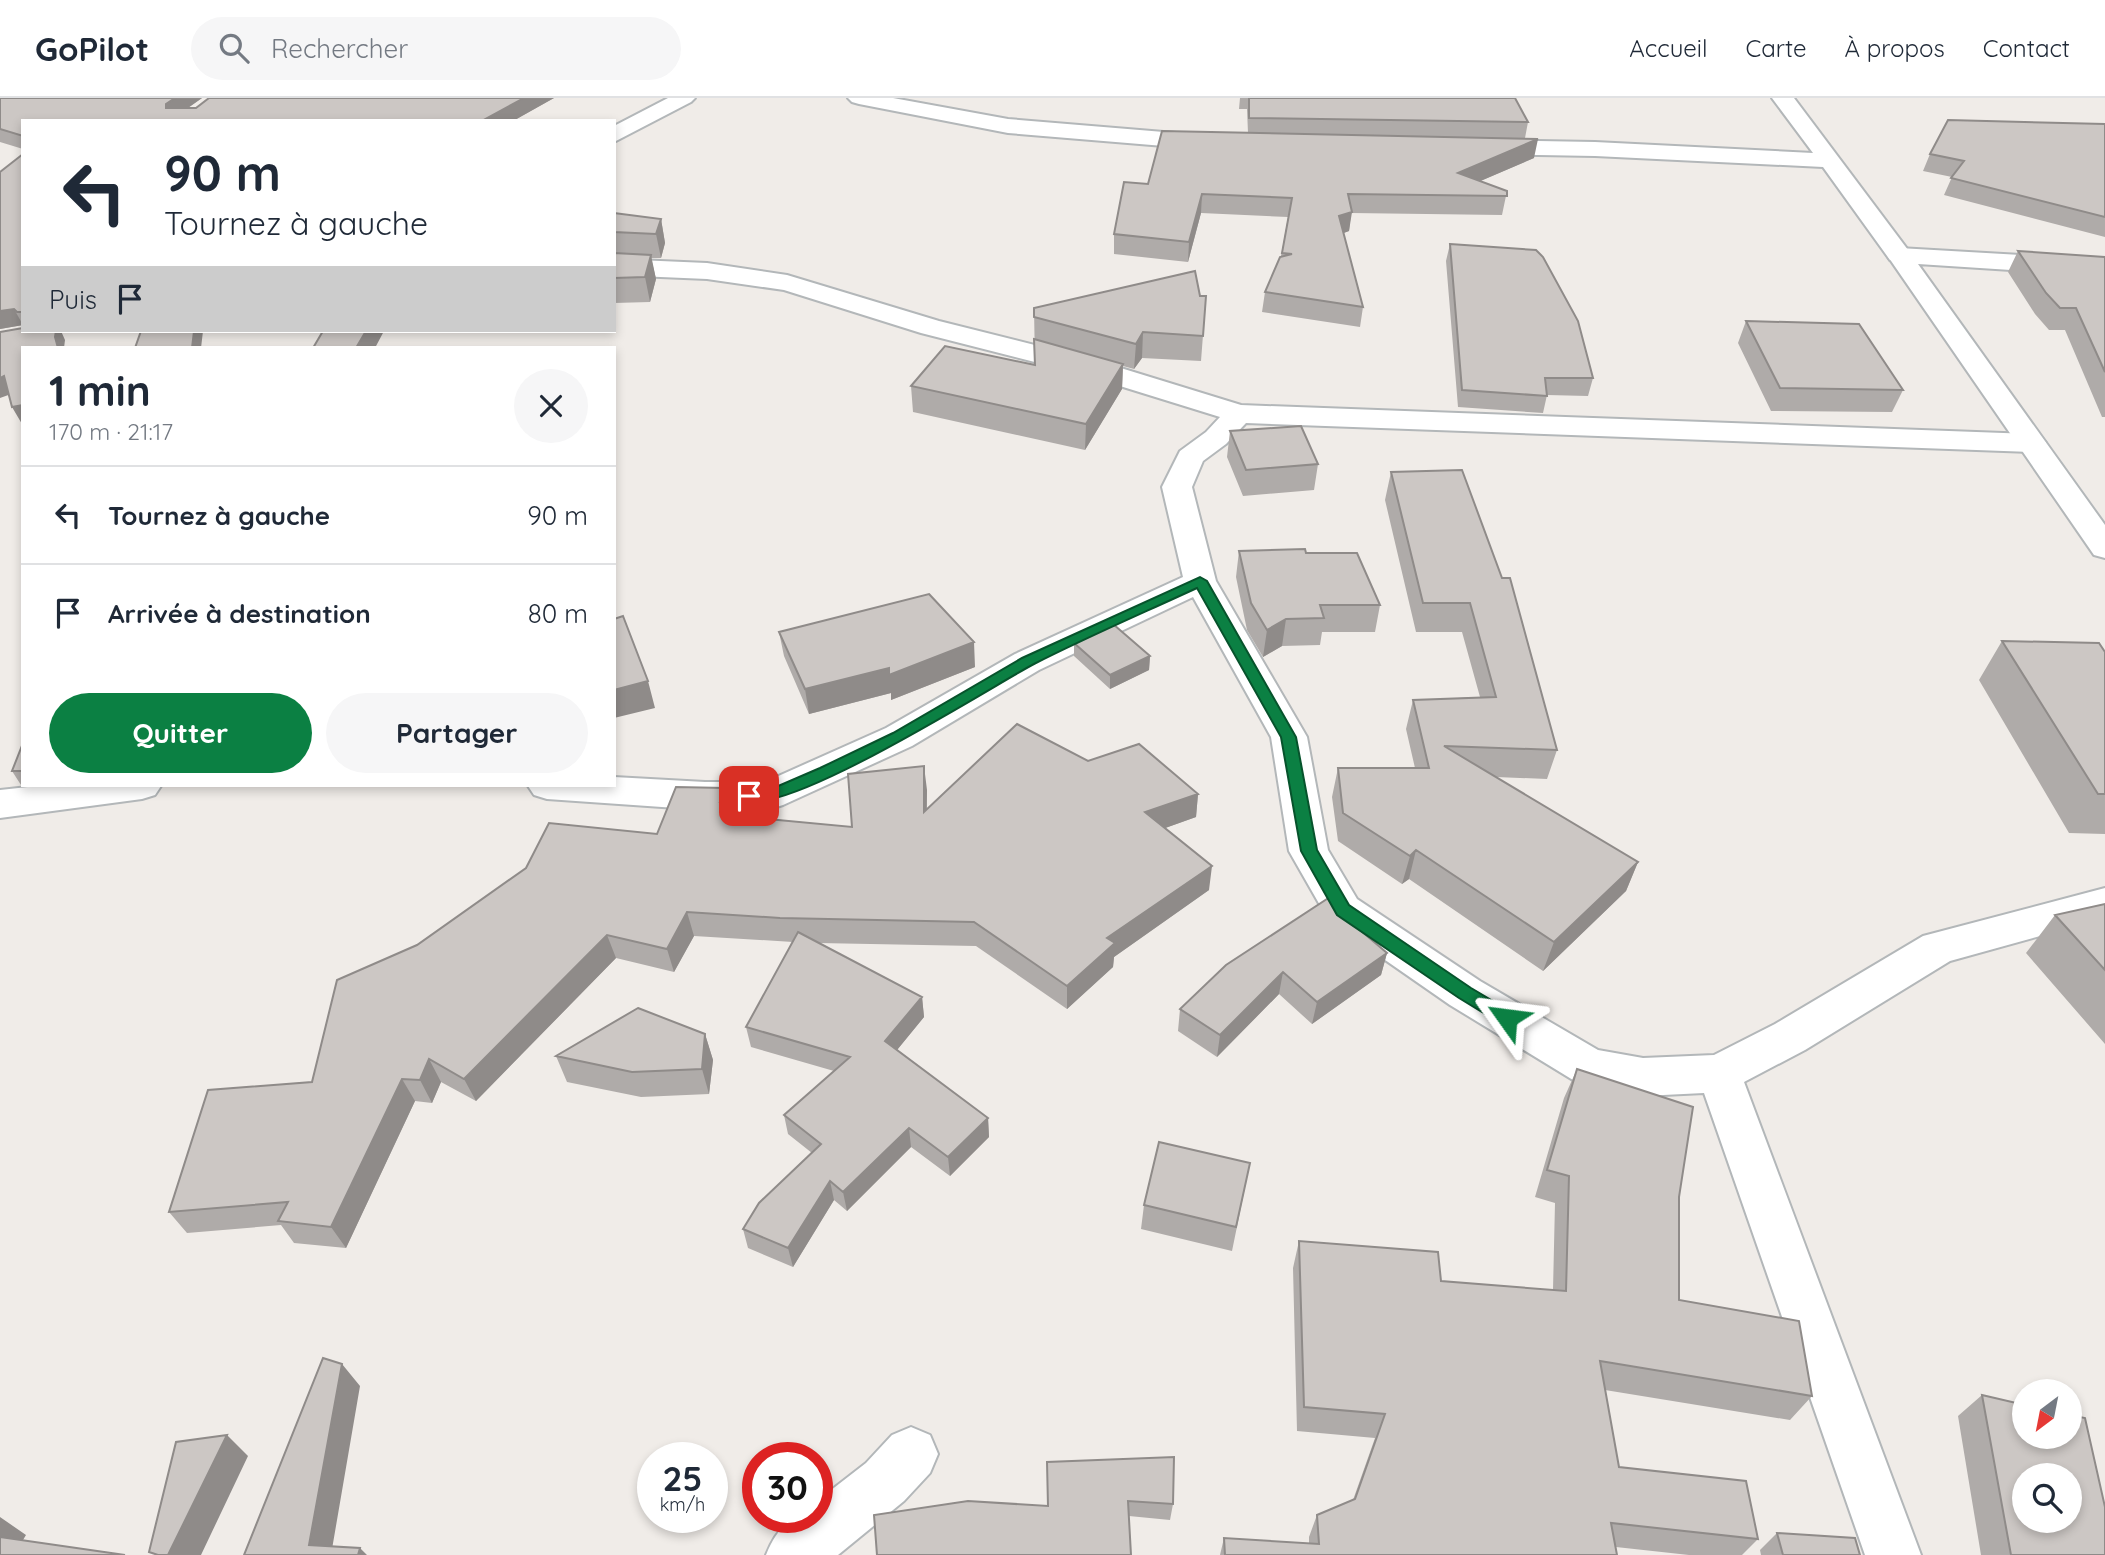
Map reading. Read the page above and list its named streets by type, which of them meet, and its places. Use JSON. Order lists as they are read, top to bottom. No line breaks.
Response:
{"north":"bottom left","page":{"header":"GoPilot","search":"Rechercher","nav":["Accueil","Carte","À propos","Contact"],"turn":["90 m","Tournez à gauche"],"then":"Puis","heading":["1 min","170 m · 21:17"],"list":[{"name":"Tournez à gauche","value":"90 m"},{"name":"Arrivée à destination","value":"80 m"}],"buttons":["Quitter","Partager"],"speed":"25 km/h","limit":"30"}}
